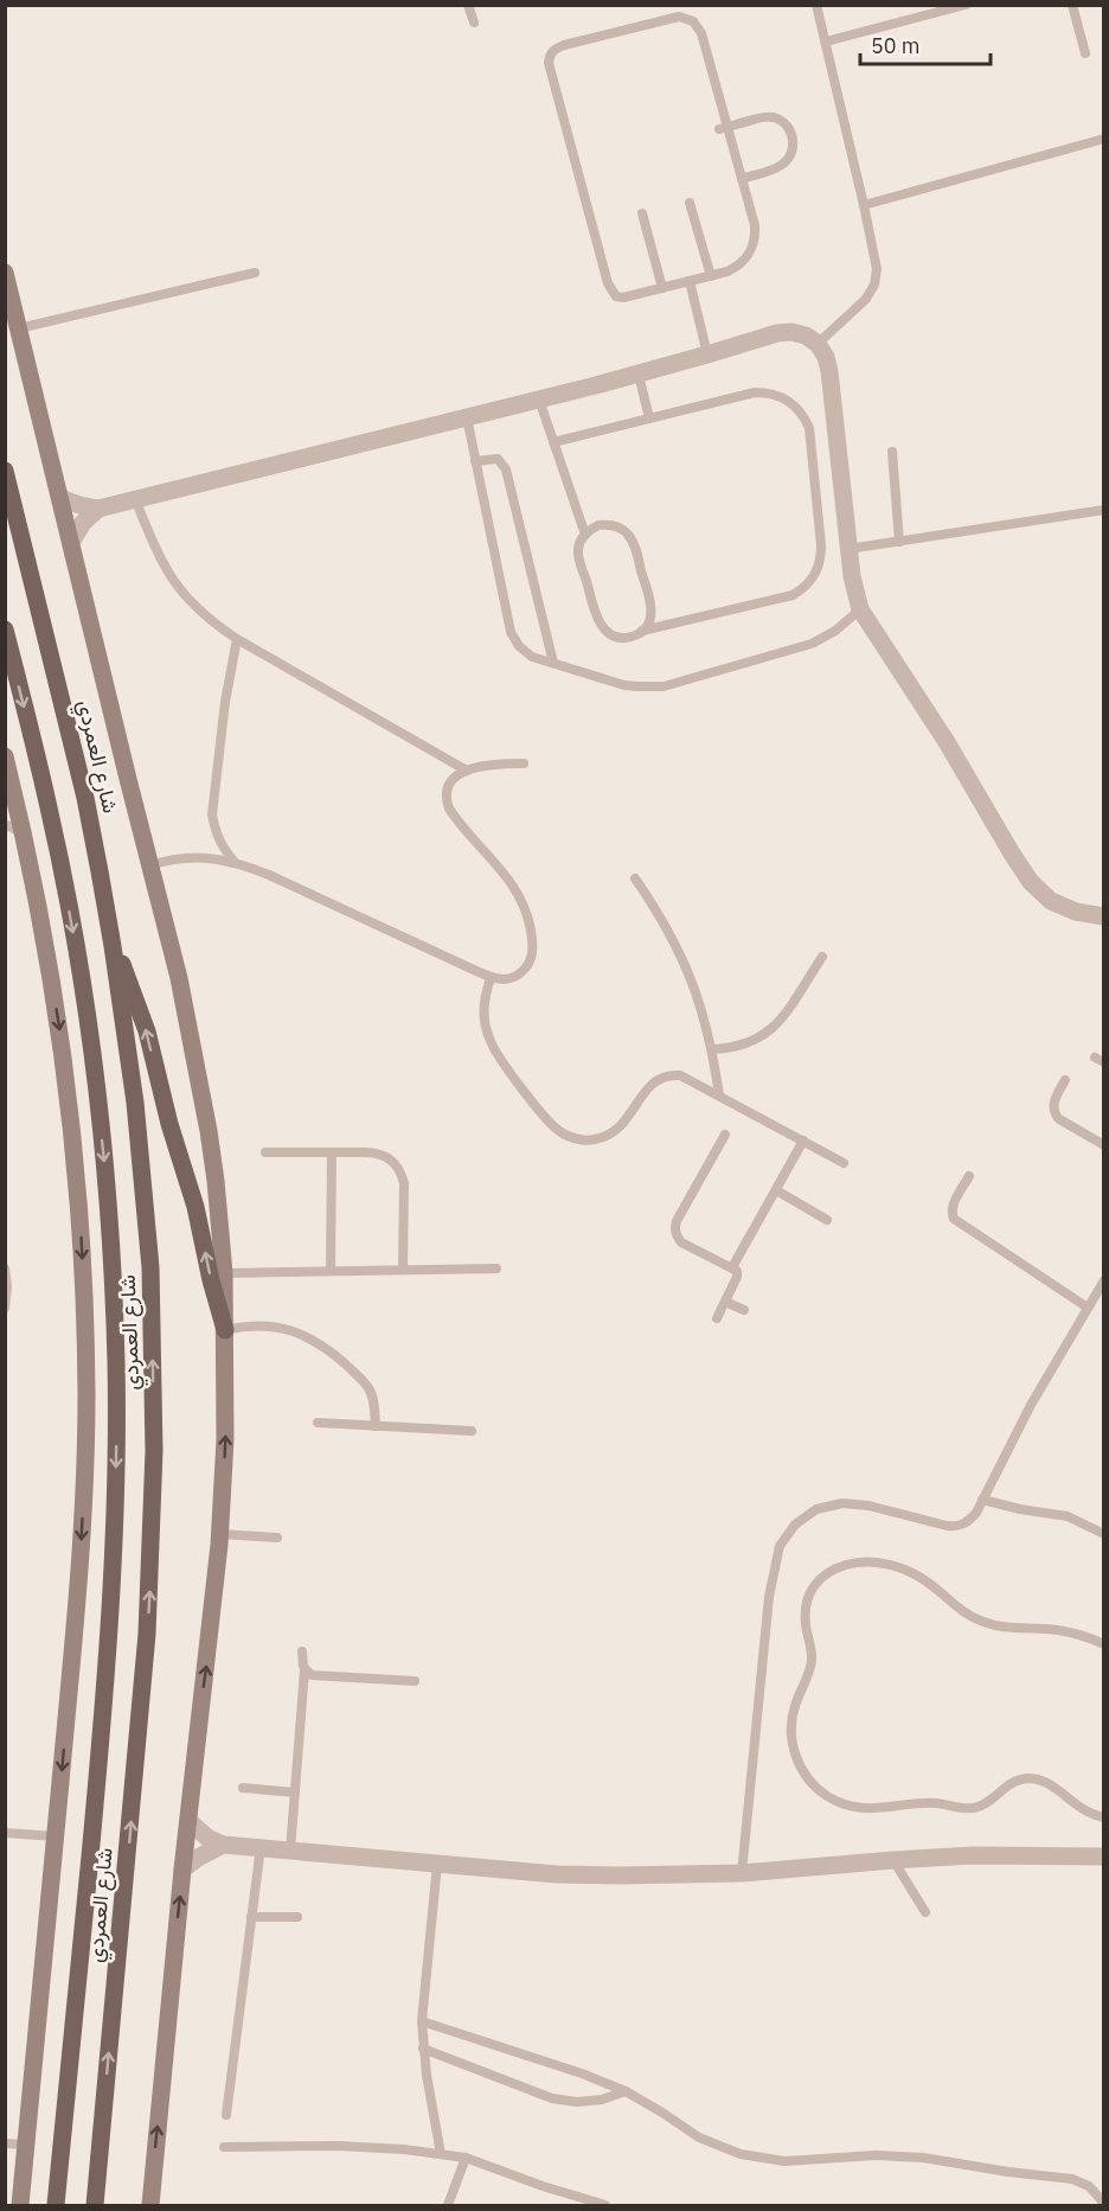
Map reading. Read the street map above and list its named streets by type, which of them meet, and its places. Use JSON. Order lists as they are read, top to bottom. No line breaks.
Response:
{"streets":{"main road":["شارع العمردي"]},"scale_bar":"50 m"}
